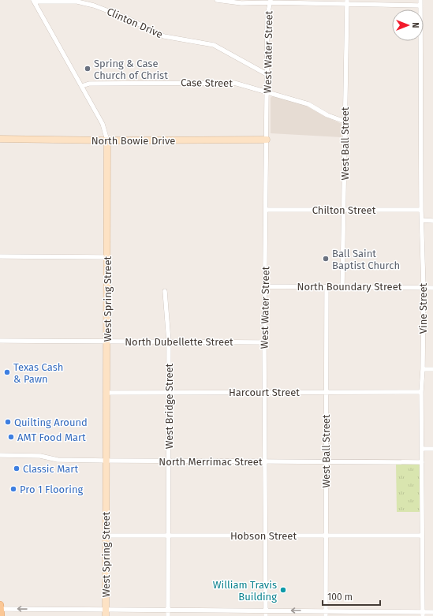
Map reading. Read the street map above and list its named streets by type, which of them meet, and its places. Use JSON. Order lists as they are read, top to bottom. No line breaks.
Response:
{"streets":{"street":["Clinton Drive","West Water Street","Case Street","North Bowie Drive","West Ball Street","Chilton Street","North Boundary Street","West Spring Street","Vine Street","North Dubellette Street","Harcourt Street","West Bridge Street","North Merrimac Street","Hobson Street"]},"crossings":[["Clinton Drive","West Water Street"],["Clinton Drive","West Spring Street"],["West Water Street","Case Street"],["West Water Street","North Bowie Drive"],["West Water Street","Chilton Street"],["West Water Street","North Boundary Street"],["West Water Street","North Dubellette Street"],["West Water Street","Harcourt Street"],["West Water Street","North Merrimac Street"],["West Water Street","Hobson Street"],["Case Street","West Ball Street"],["Case Street","West Spring Street"],["North Bowie Drive","West Spring Street"],["West Ball Street","Chilton Street"],["West Ball Street","North Boundary Street"],["West Ball Street","Harcourt Street"],["West Ball Street","North Merrimac Street"],["West Ball Street","Hobson Street"],["Chilton Street","Vine Street"],["North Boundary Street","Vine Street"],["West Spring Street","North Dubellette Street"],["West Spring Street","Harcourt Street"],["West Spring Street","North Merrimac Street"],["West Spring Street","Hobson Street"],["Vine Street","Harcourt Street"],["Vine Street","North Merrimac Street"],["Vine Street","Hobson Street"],["North Dubellette Street","West Bridge Street"],["Harcourt Street","West Bridge Street"],["West Bridge Street","North Merrimac Street"],["West Bridge Street","Hobson Street"]],"places":["Spring & Case Church of Christ","Ball Saint Baptist Church","Texas Cash & Pawn","Quilting Around","AMT Food Mart","Classic Mart","Pro 1 Flooring","William Travis Building"],"scale_bar":"100 m","north":"right"}
